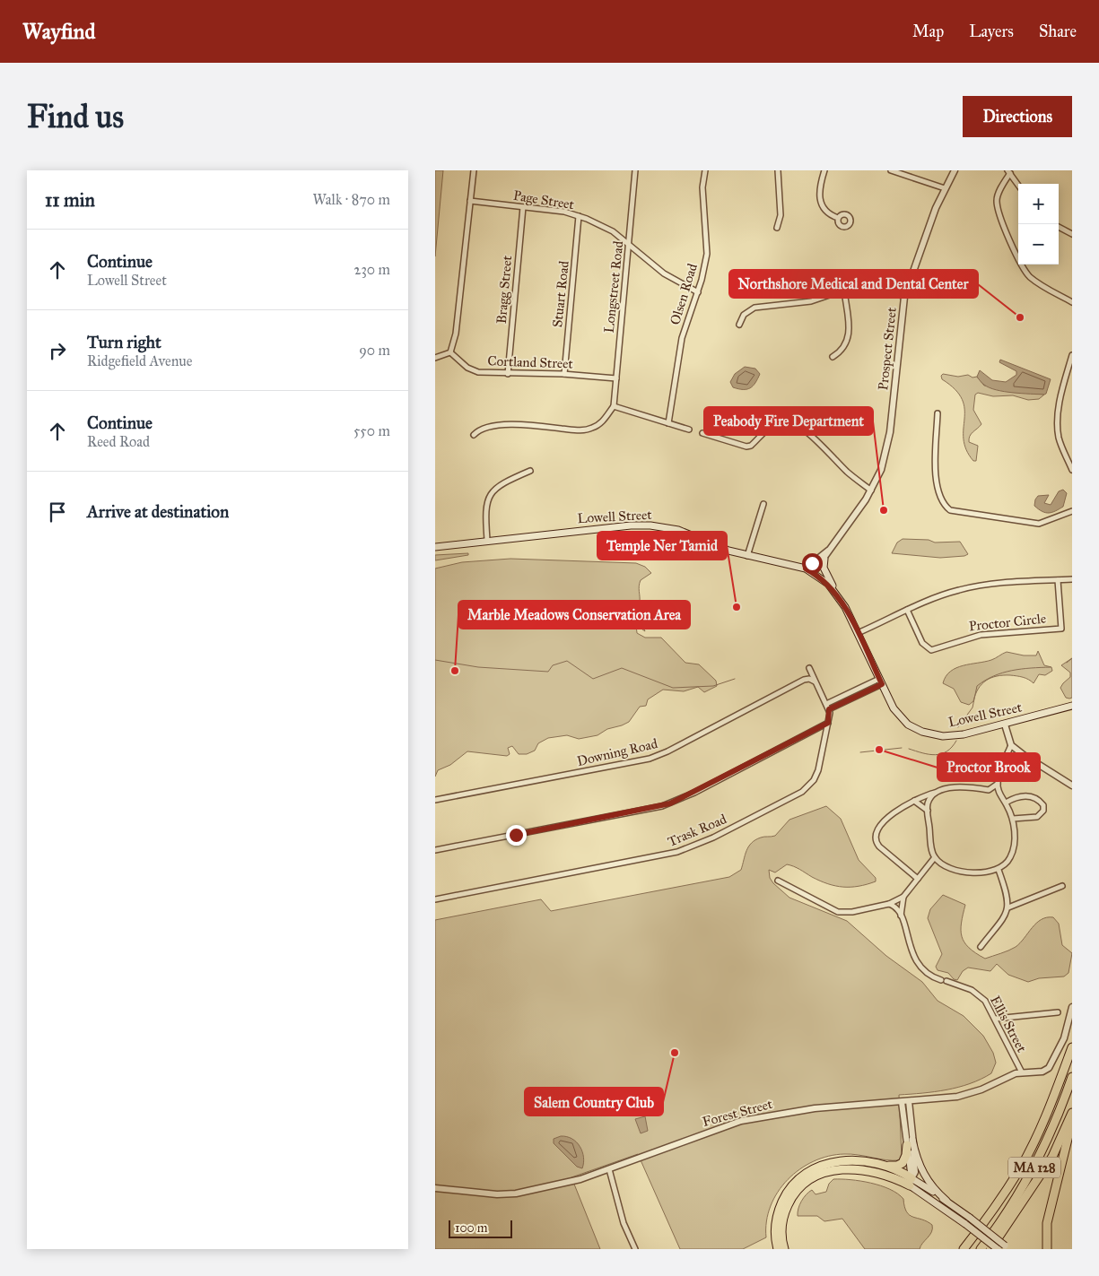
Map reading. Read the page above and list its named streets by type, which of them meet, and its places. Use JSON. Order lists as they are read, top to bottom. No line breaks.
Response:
{"streets":{"highway":["MA 128"],"main road":["Lowell Street"],"street":["Page Street","Longstreet Road","Bragg Street","Stuart Road","Olsen Road","Prospect Street","Cortland Street","Proctor Circle","Downing Road","Trask Road","Ellis Street","Forest Street"]},"crossings":[["Page Street","Longstreet Road"],["Page Street","Bragg Street"],["Page Street","Stuart Road"],["Page Street","Olsen Road"],["Longstreet Road","Cortland Street"],["Bragg Street","Cortland Street"],["Stuart Road","Cortland Street"],["Prospect Street","Lowell Street"],["Ellis Street","Forest Street"]],"places":["Northshore Medical and Dental Center","Peabody Fire Department","Temple Ner Tamid","Marble Meadows Conservation Area","Proctor Brook","Salem Country Club"],"scale_bar":"100 m","page":{"header":"Wayfind","nav":["Map","Layers","Share"],"buttons":"Directions","title":"Find us","heading":["11 min","Walk · 870 m"],"map_buttons":["+","−"],"list":[["Continue","Lowell Street","230 m"],["Turn right","Ridgefield Avenue","90 m"],["Continue","Reed Road","550 m"],"Arrive at destination"],"scale":"100 m"}}
